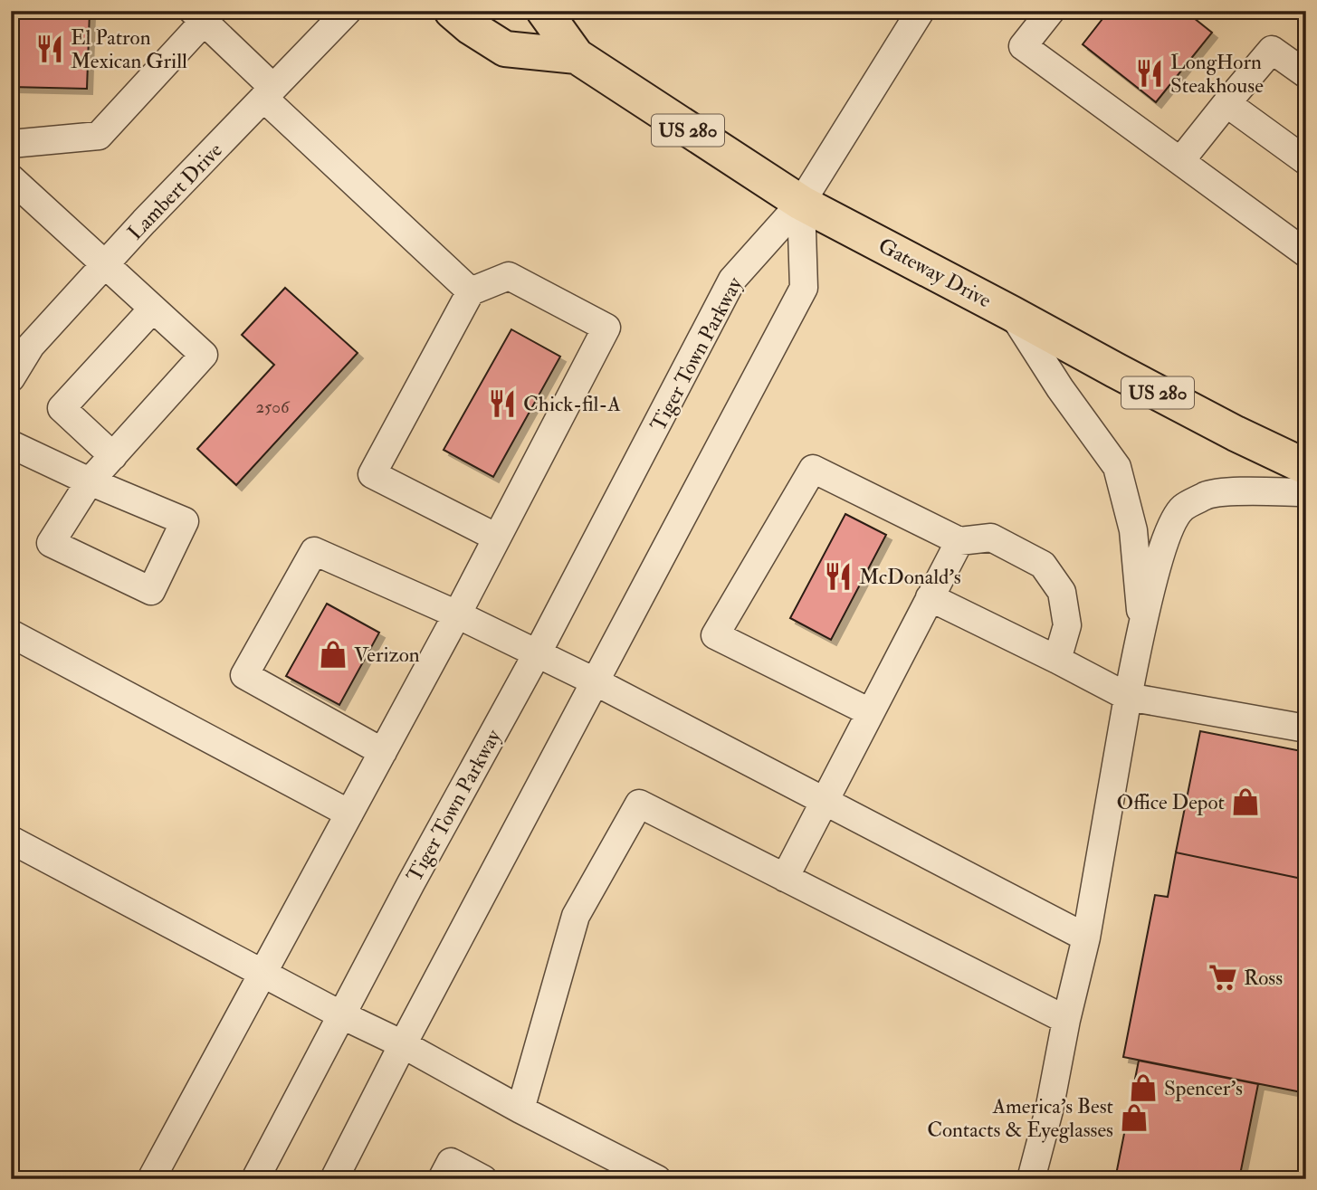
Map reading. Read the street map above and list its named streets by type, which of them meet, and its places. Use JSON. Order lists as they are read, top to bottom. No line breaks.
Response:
{"streets":{"highway":["US 280","Gateway Drive"],"lane":["Lambert Drive","Tiger Town Parkway"]},"crossings":[["Gateway Drive","Tiger Town Parkway"]],"places":{"restaurant":["El Patron Mexican Grill","LongHorn Steakhouse","Chick-fil-A","McDonald's"],"shop":["Verizon","Office Depot","Spencer's","America's Best Contacts & Eyeglasses"],"supermarket":["Ross"]},"house_numbers":["2506"]}
